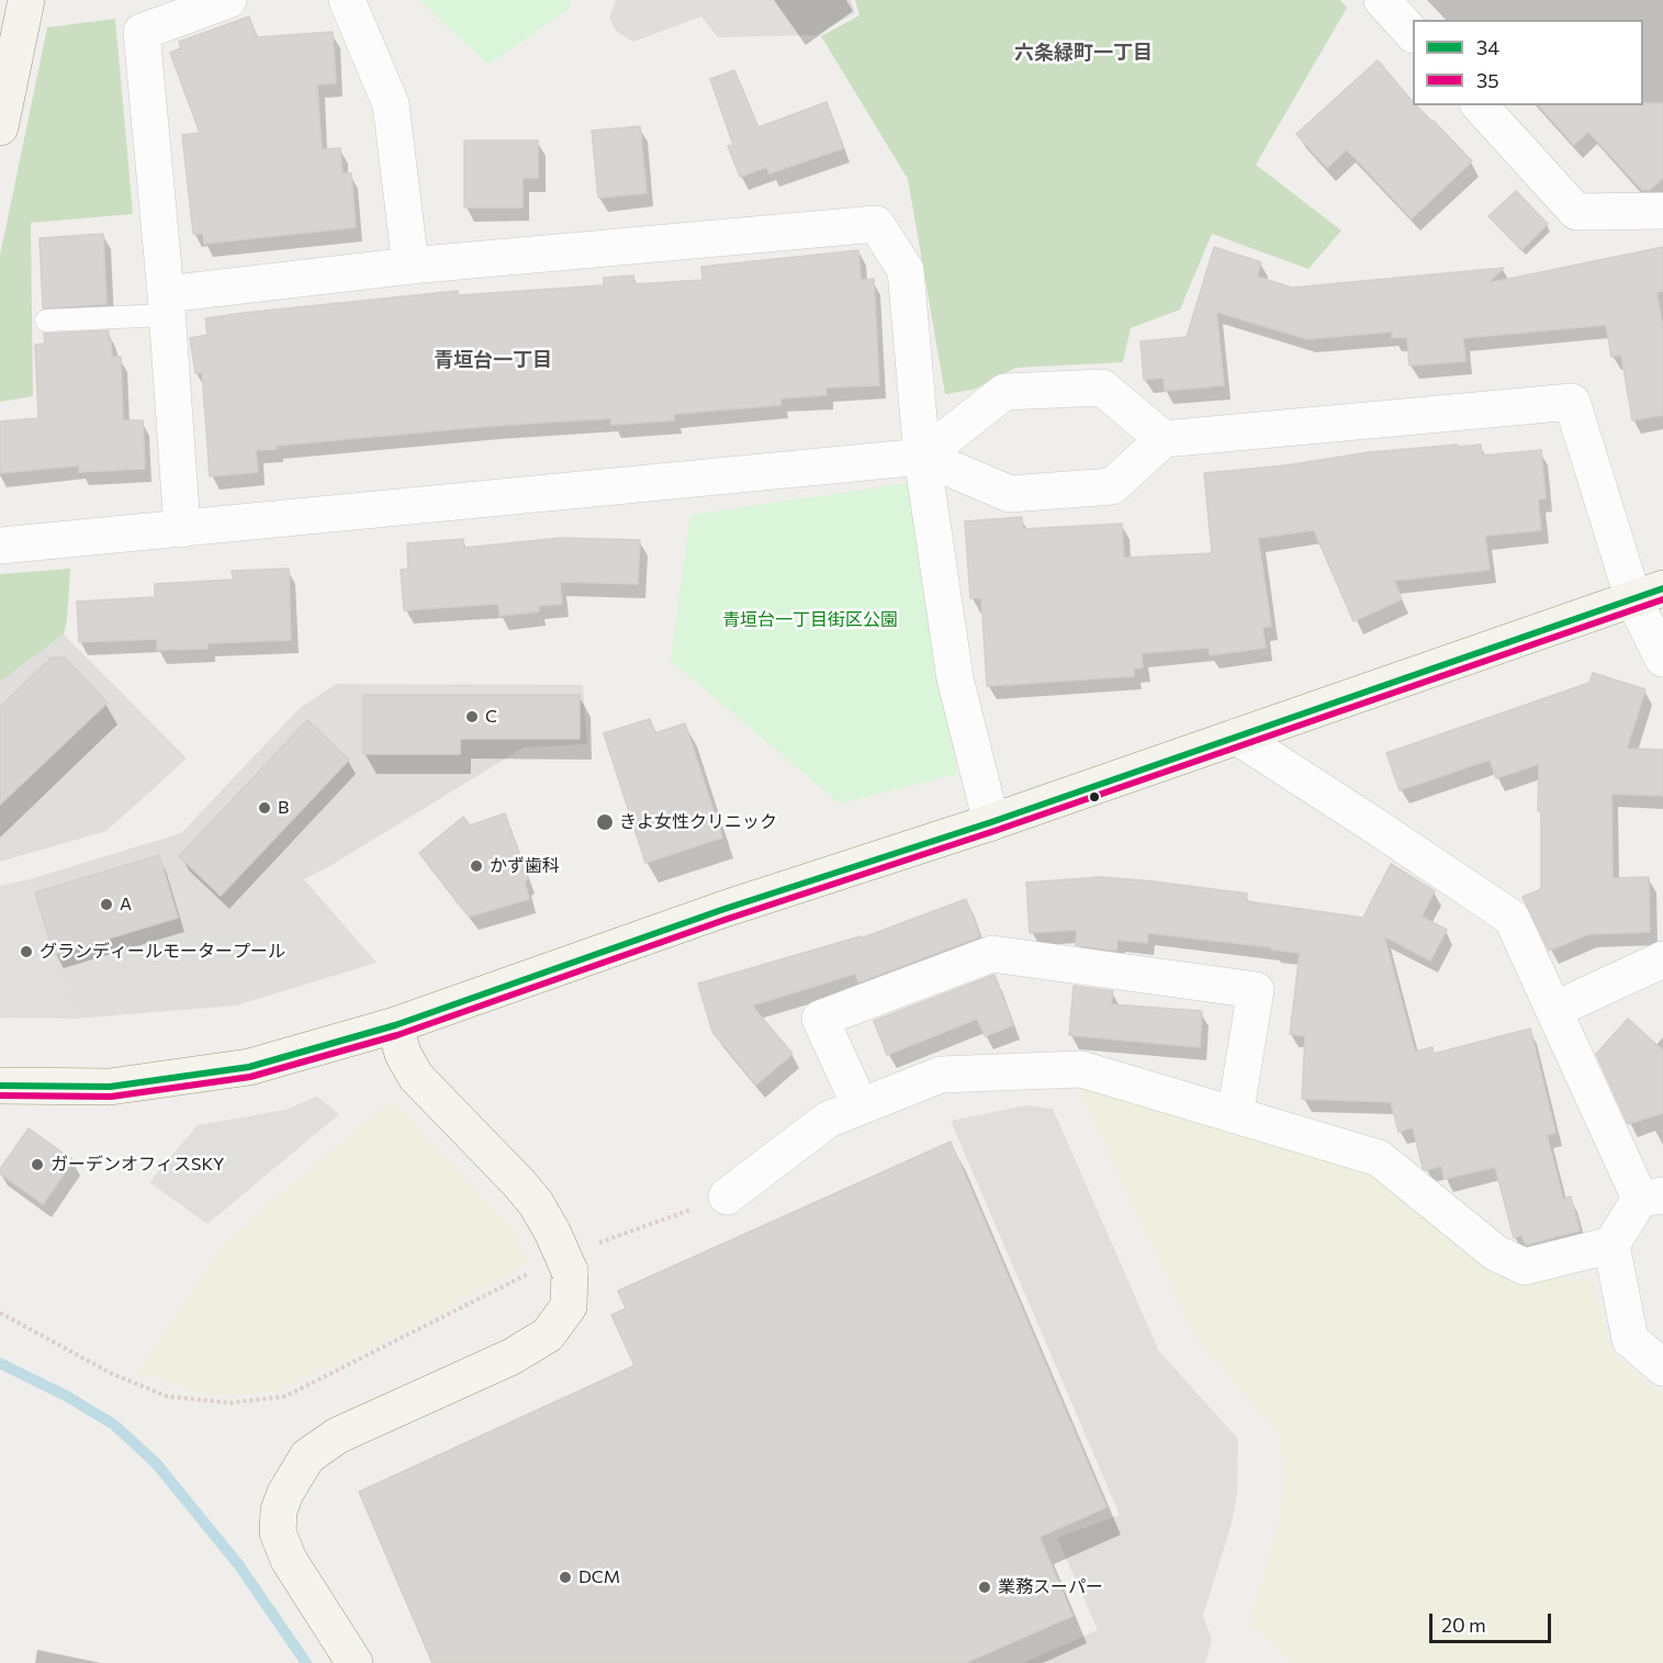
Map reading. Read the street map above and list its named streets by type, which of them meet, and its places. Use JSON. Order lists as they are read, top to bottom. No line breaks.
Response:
{"districts":["六条緑町一丁目","青垣台一丁目"],"parks":["青垣台一丁目街区公園"],"places":["C","B","きよ女性クリニック","かず歯科","A","グランディールモータープール","ガーデンオフィスSKY","DCM","業務スーパー"],"lines":["transit line 34","transit line 35"],"legend":["34","35"],"scale_bar":"20 m"}
